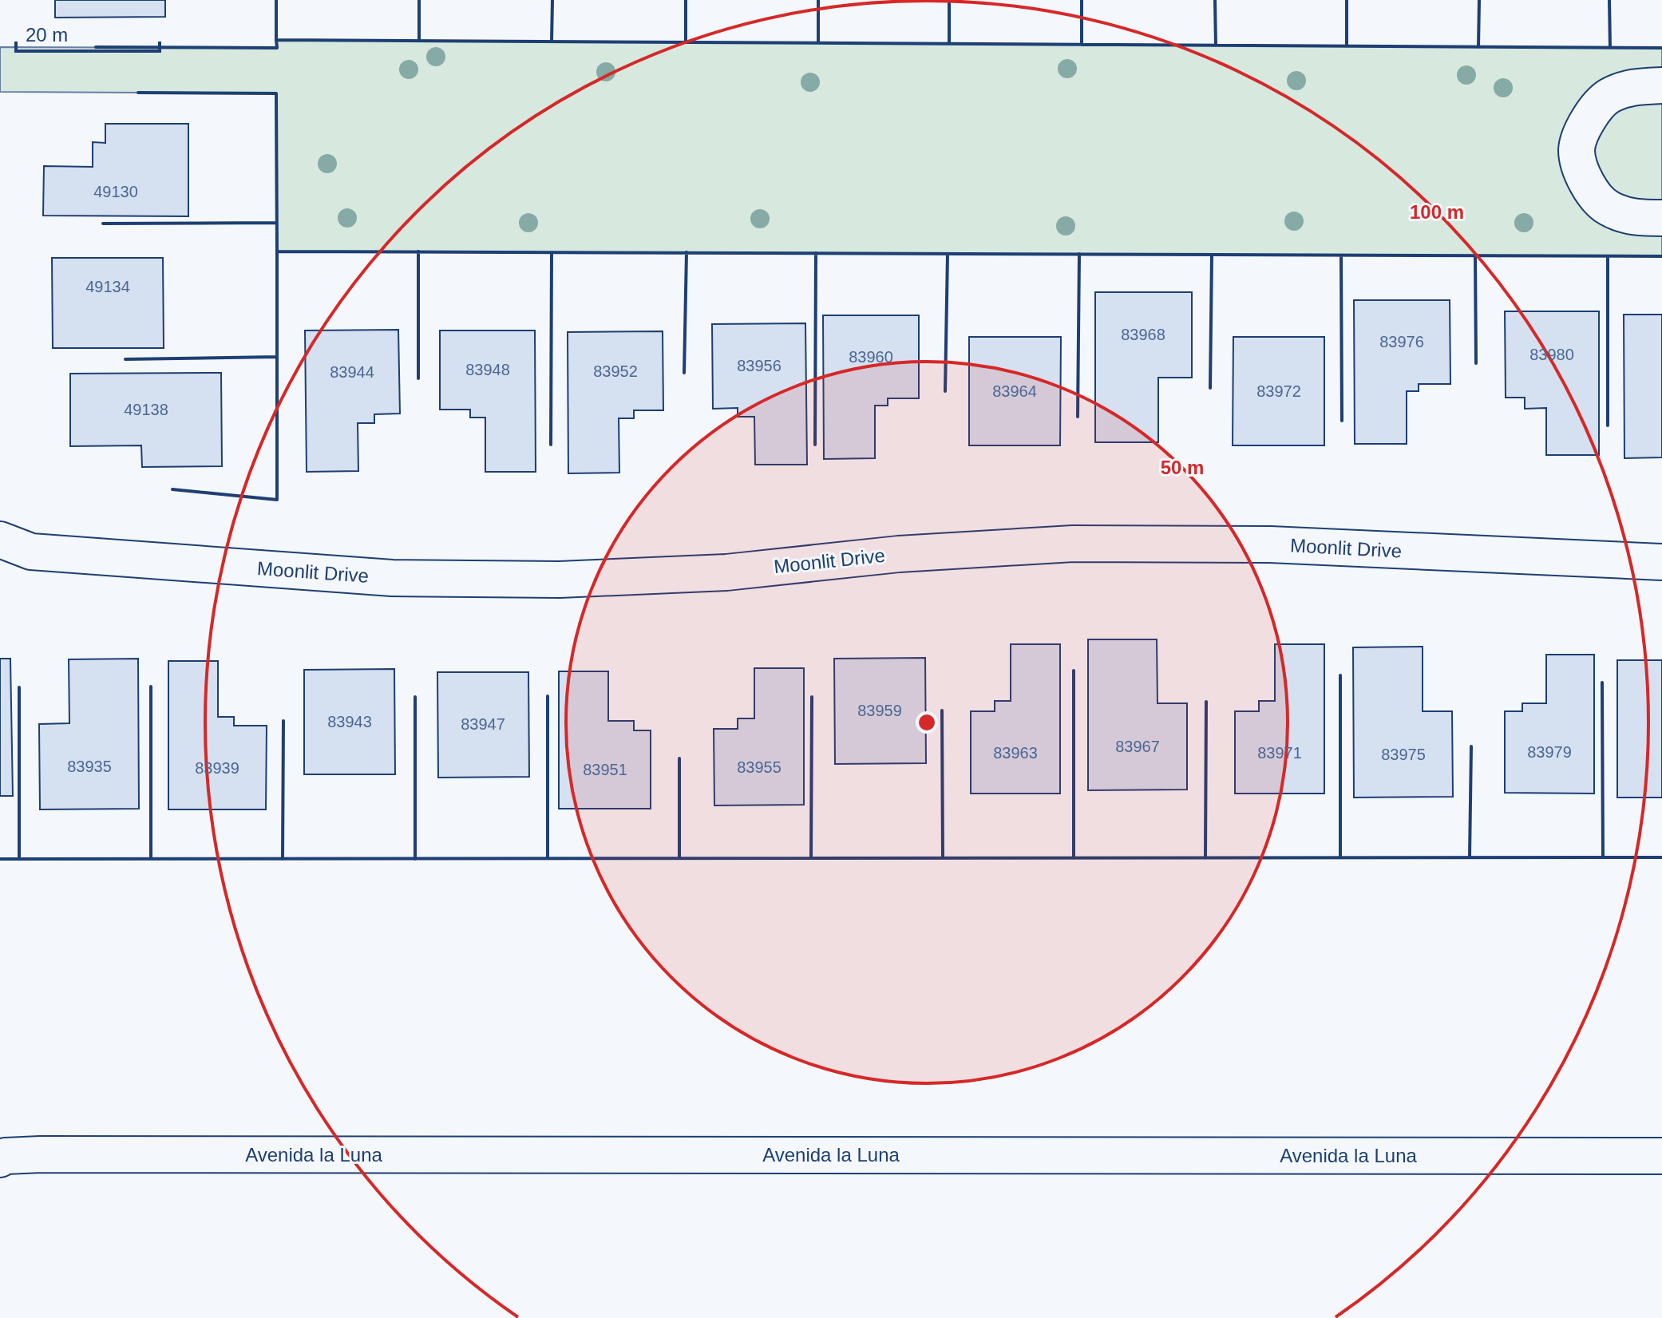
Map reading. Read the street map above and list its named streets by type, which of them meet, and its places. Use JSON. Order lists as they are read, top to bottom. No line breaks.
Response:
{"streets":{"street":["Moonlit Drive","Avenida la Luna"]},"house_numbers":["49130","49134","83968","83976","83980","83960","83956","83948","83952","83944","83964","83972","49138","83959","83943","83947","83967","83979","83963","83971","83975","83935","83955","83939","83951"],"scale_bar":"20 m","rings":["100 m","50 m"]}
